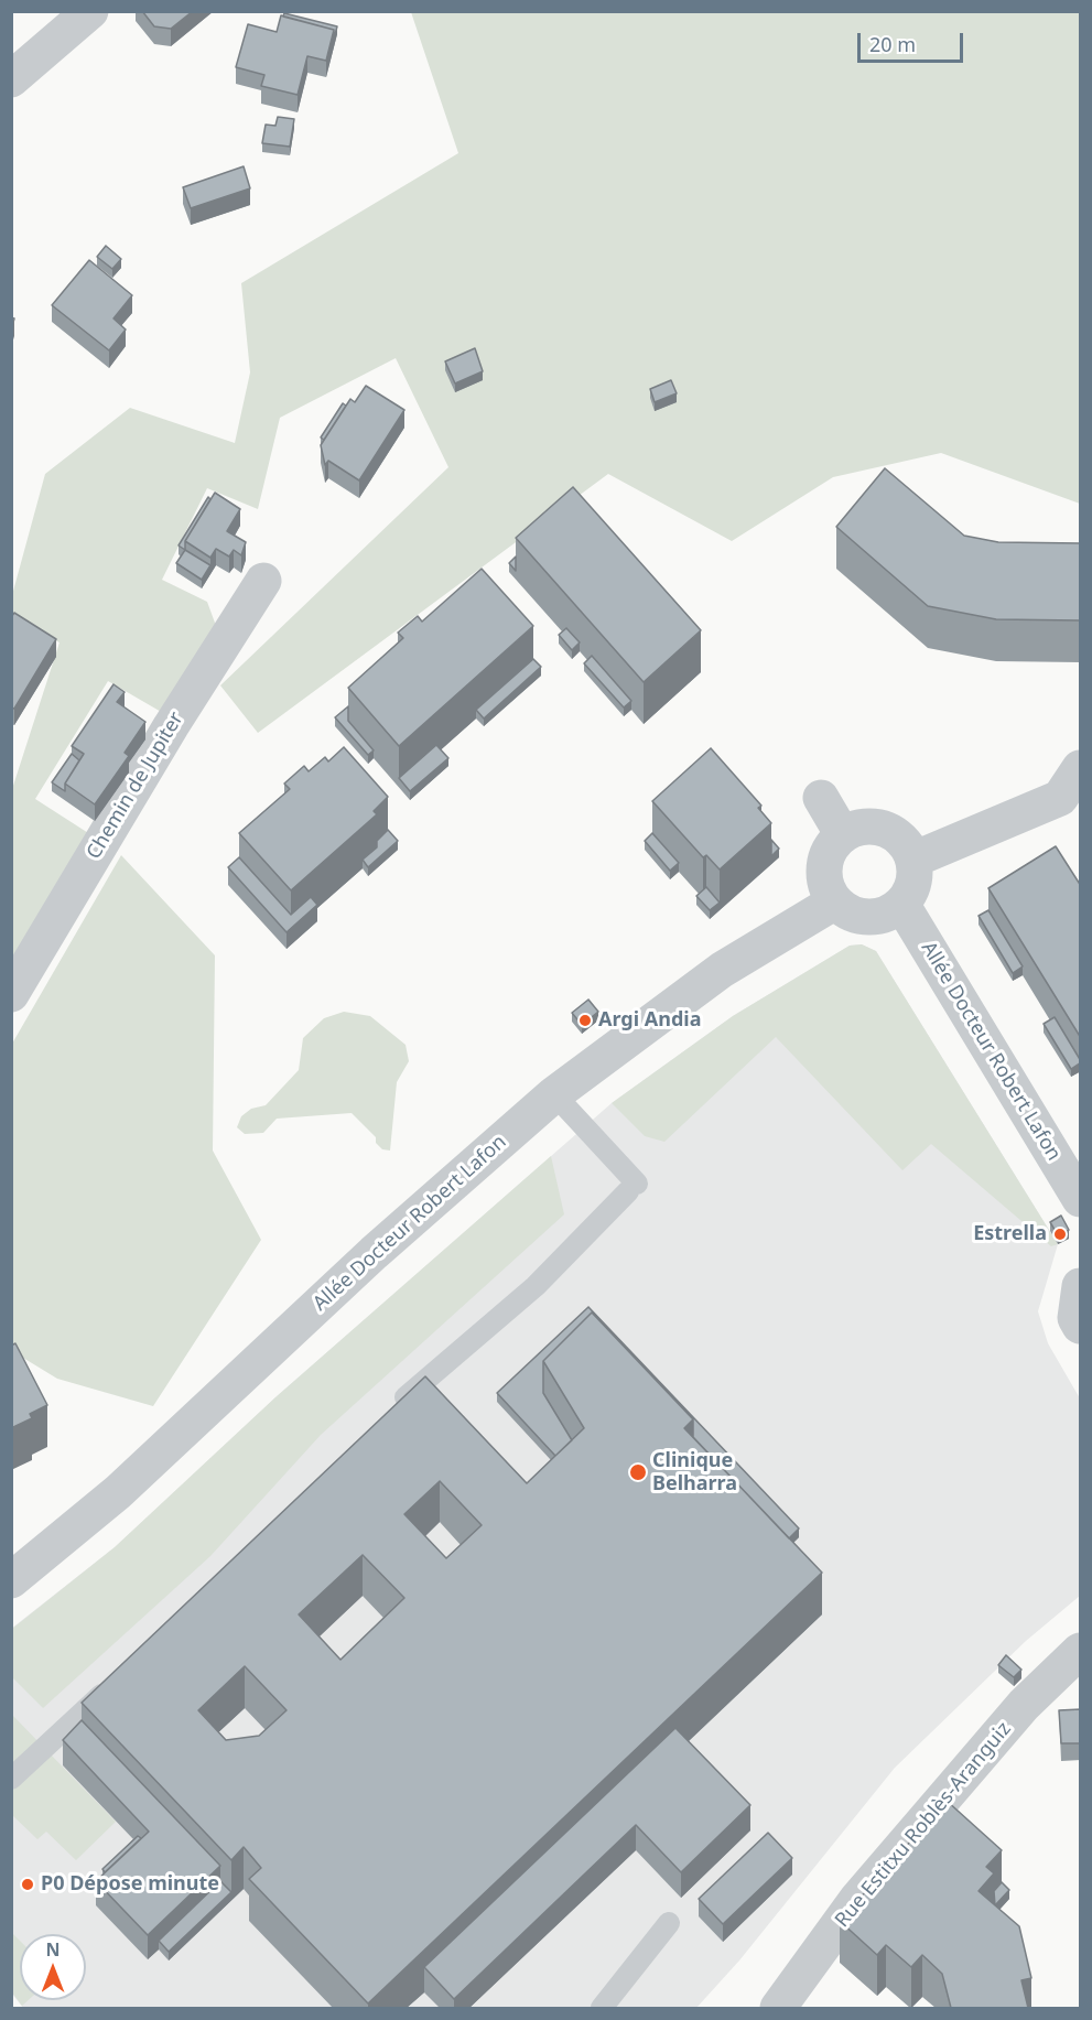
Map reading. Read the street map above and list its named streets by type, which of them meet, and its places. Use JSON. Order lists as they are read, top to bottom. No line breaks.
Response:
{"streets":{"street":["Chemin de Jupiter","Allée Docteur Robert Lafon","Rue Estitxu Roblès-Aranguiz"]},"places":["Argi Andia","Estrella","Clinique Belharra","P0 Dépose minute"],"scale_bar":"20 m","north":"top"}
